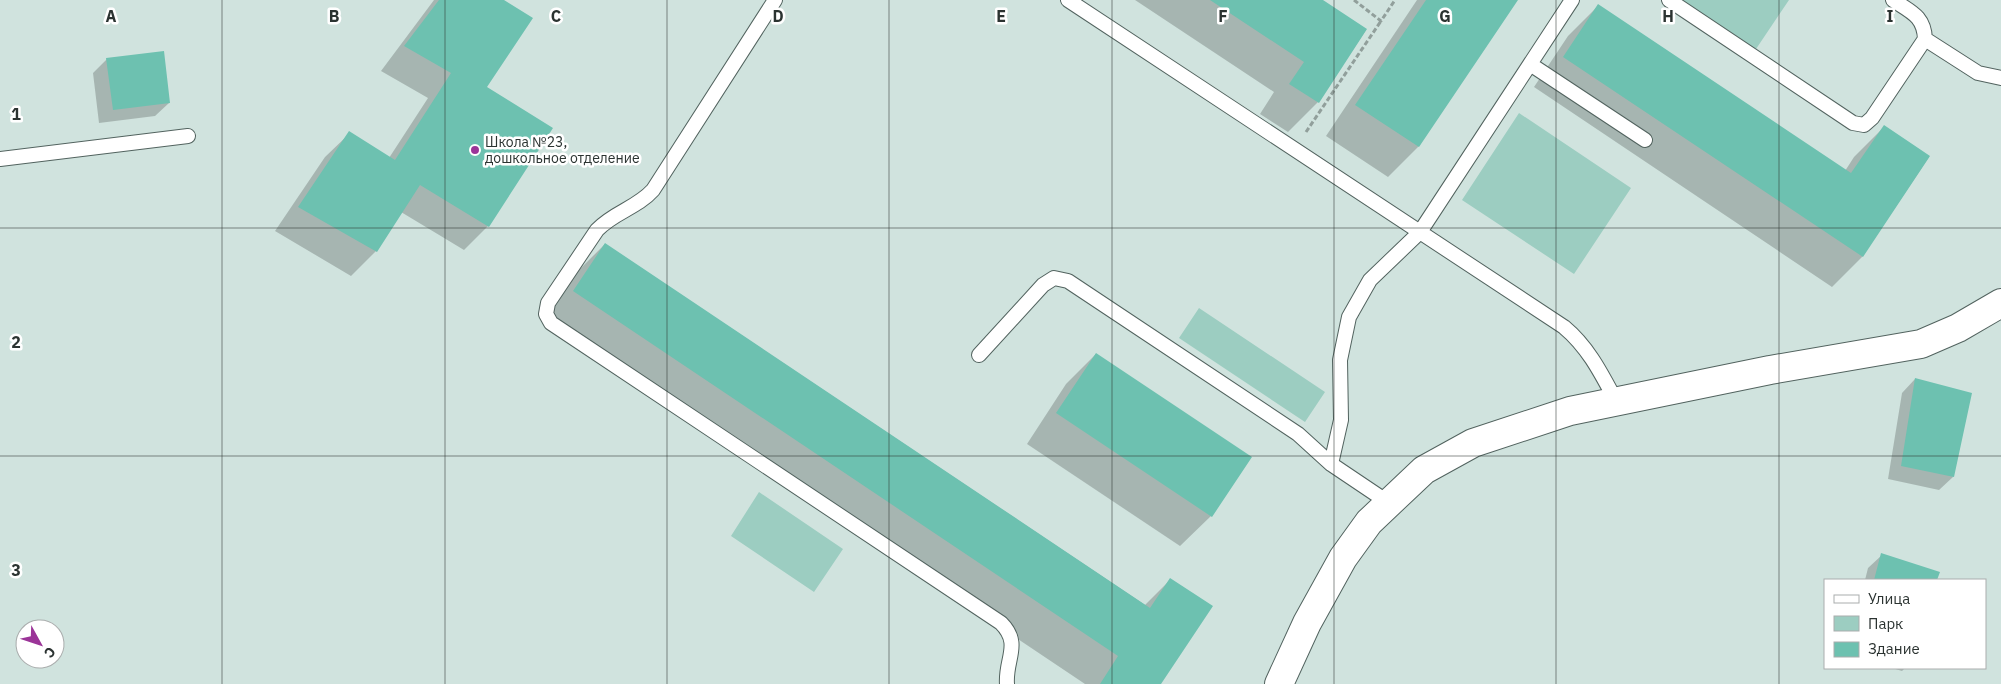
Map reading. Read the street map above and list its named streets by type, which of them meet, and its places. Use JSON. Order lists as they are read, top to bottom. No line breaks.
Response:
{"places":["Школа №23, дошкольное отделение"],"legend":["Улица","Парк","Здание"],"north":"bottom right","grid":{"columns":["A","B","C","D","E","F","G","H","I"],"rows":["1","2","3"]}}
